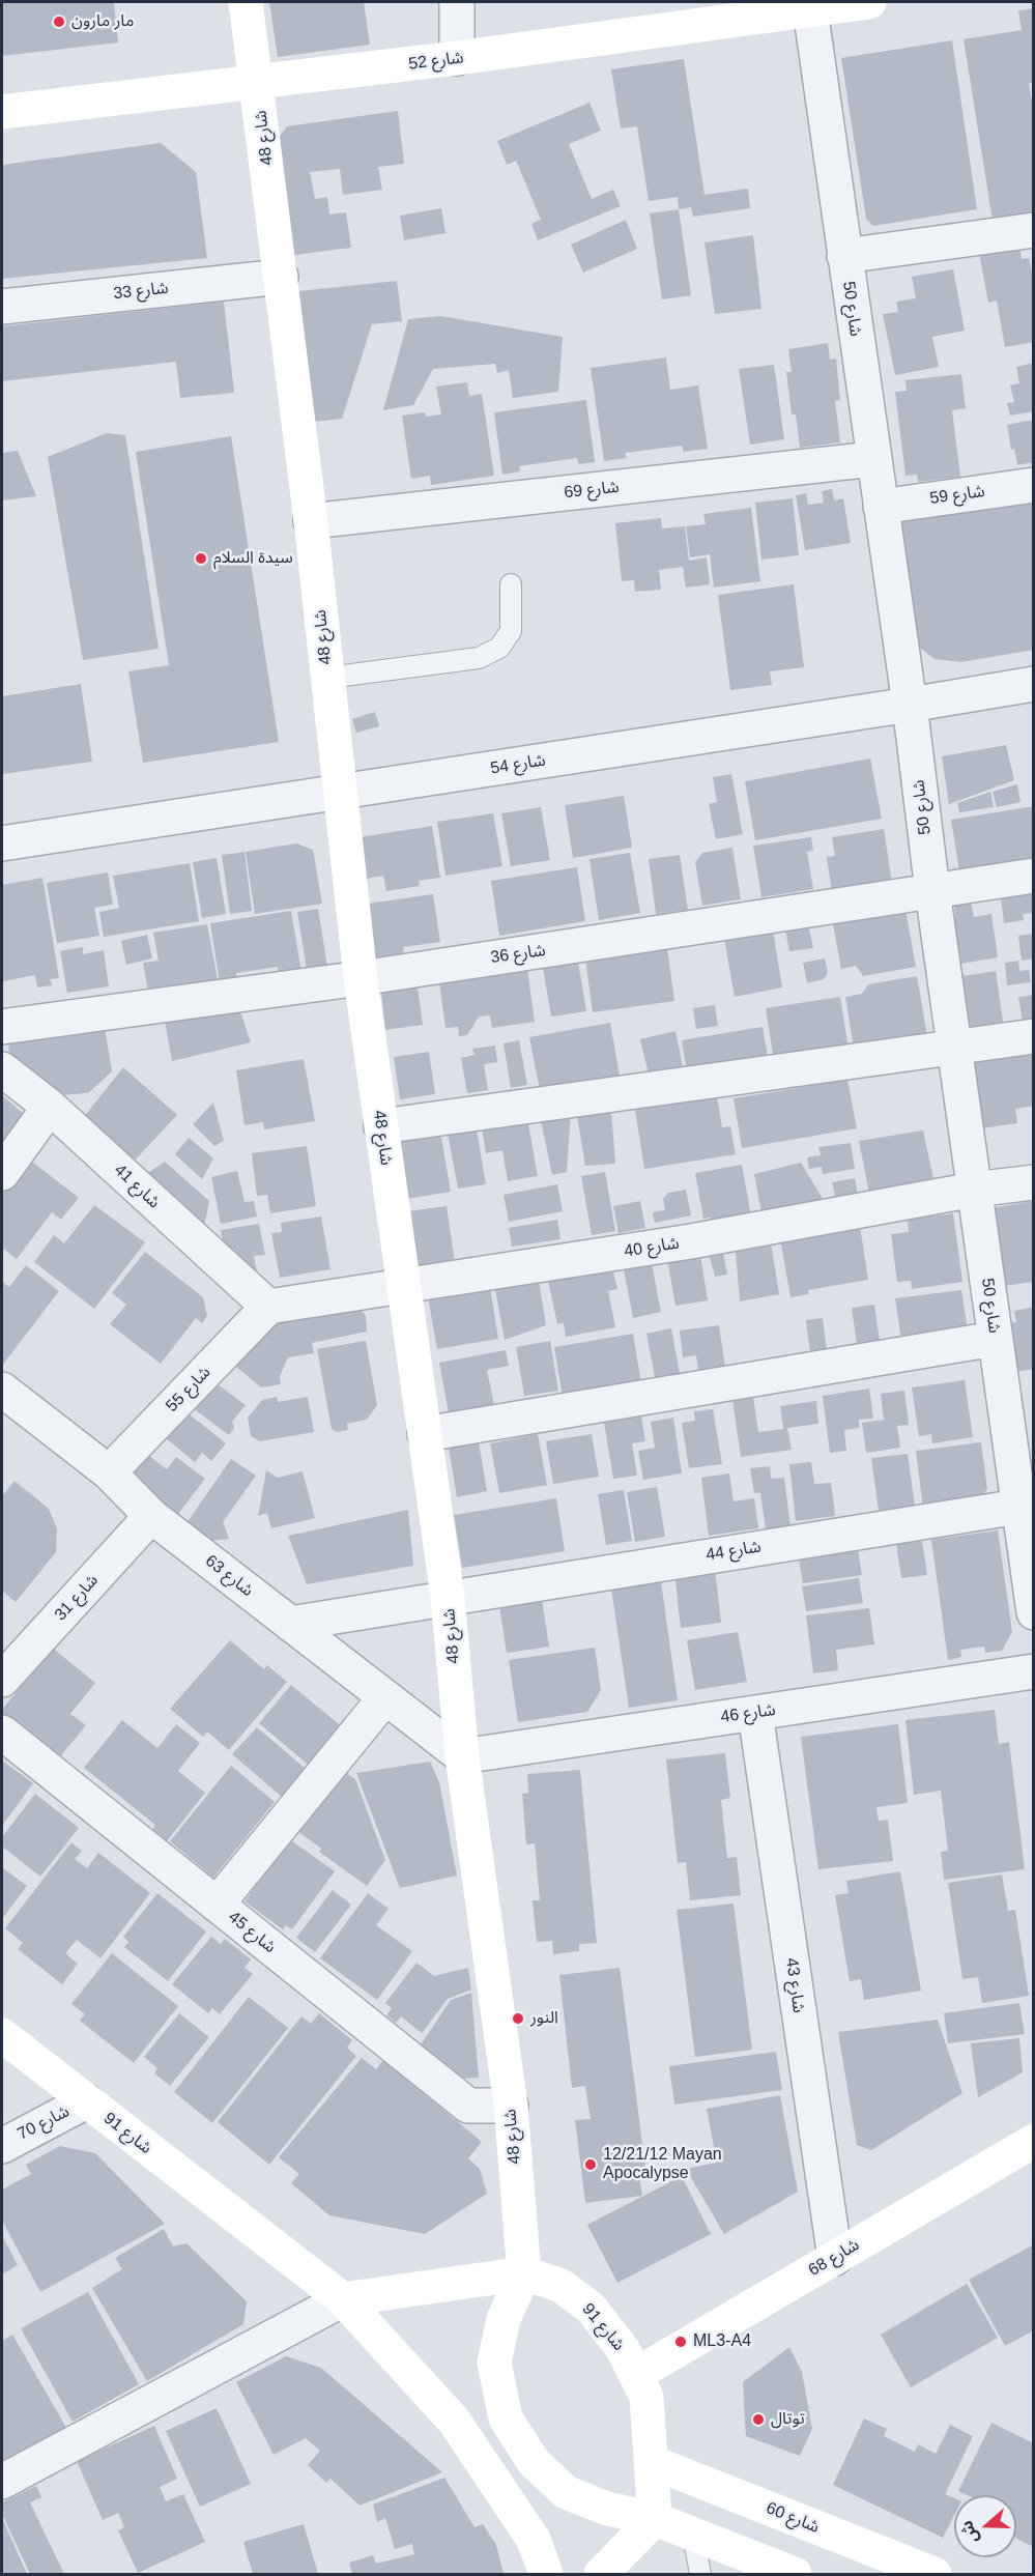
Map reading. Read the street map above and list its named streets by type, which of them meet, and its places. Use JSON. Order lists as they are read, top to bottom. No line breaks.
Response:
{"streets":{"street":["شارع 52","شارع 48","شارع 33","شارع 50","شارع 69","شارع 59","شارع 54","شارع 36","شارع 41","شارع 40","شارع 55","شارع 44","شارع 63","شارع 31","شارع 46","شارع 45","شارع 43","شارع 70","شارع 91","شارع 68","شارع 60"]},"crossings":[["شارع 52","شارع 48"],["شارع 52","شارع 50"],["شارع 48","شارع 33"],["شارع 48","شارع 69"],["شارع 48","شارع 54"],["شارع 48","شارع 36"],["شارع 48","شارع 40"],["شارع 48","شارع 44"],["شارع 48","شارع 63"],["شارع 48","شارع 46"],["شارع 48","شارع 45"],["شارع 48","شارع 91"],["شارع 50","شارع 69"],["شارع 50","شارع 59"],["شارع 50","شارع 54"],["شارع 50","شارع 36"],["شارع 50","شارع 40"],["شارع 50","شارع 44"],["شارع 41","شارع 40"],["شارع 41","شارع 55"],["شارع 40","شارع 55"],["شارع 55","شارع 63"],["شارع 63","شارع 31"],["شارع 63","شارع 46"],["شارع 46","شارع 43"],["شارع 43","شارع 68"],["شارع 70","شارع 91"],["شارع 91","شارع 68"],["شارع 91","شارع 60"]],"places":["مار مارون","سيدة السلام","النور","12/21/12 Mayan Apocalypse","ML3-A4","توتال"],"north":"left"}
